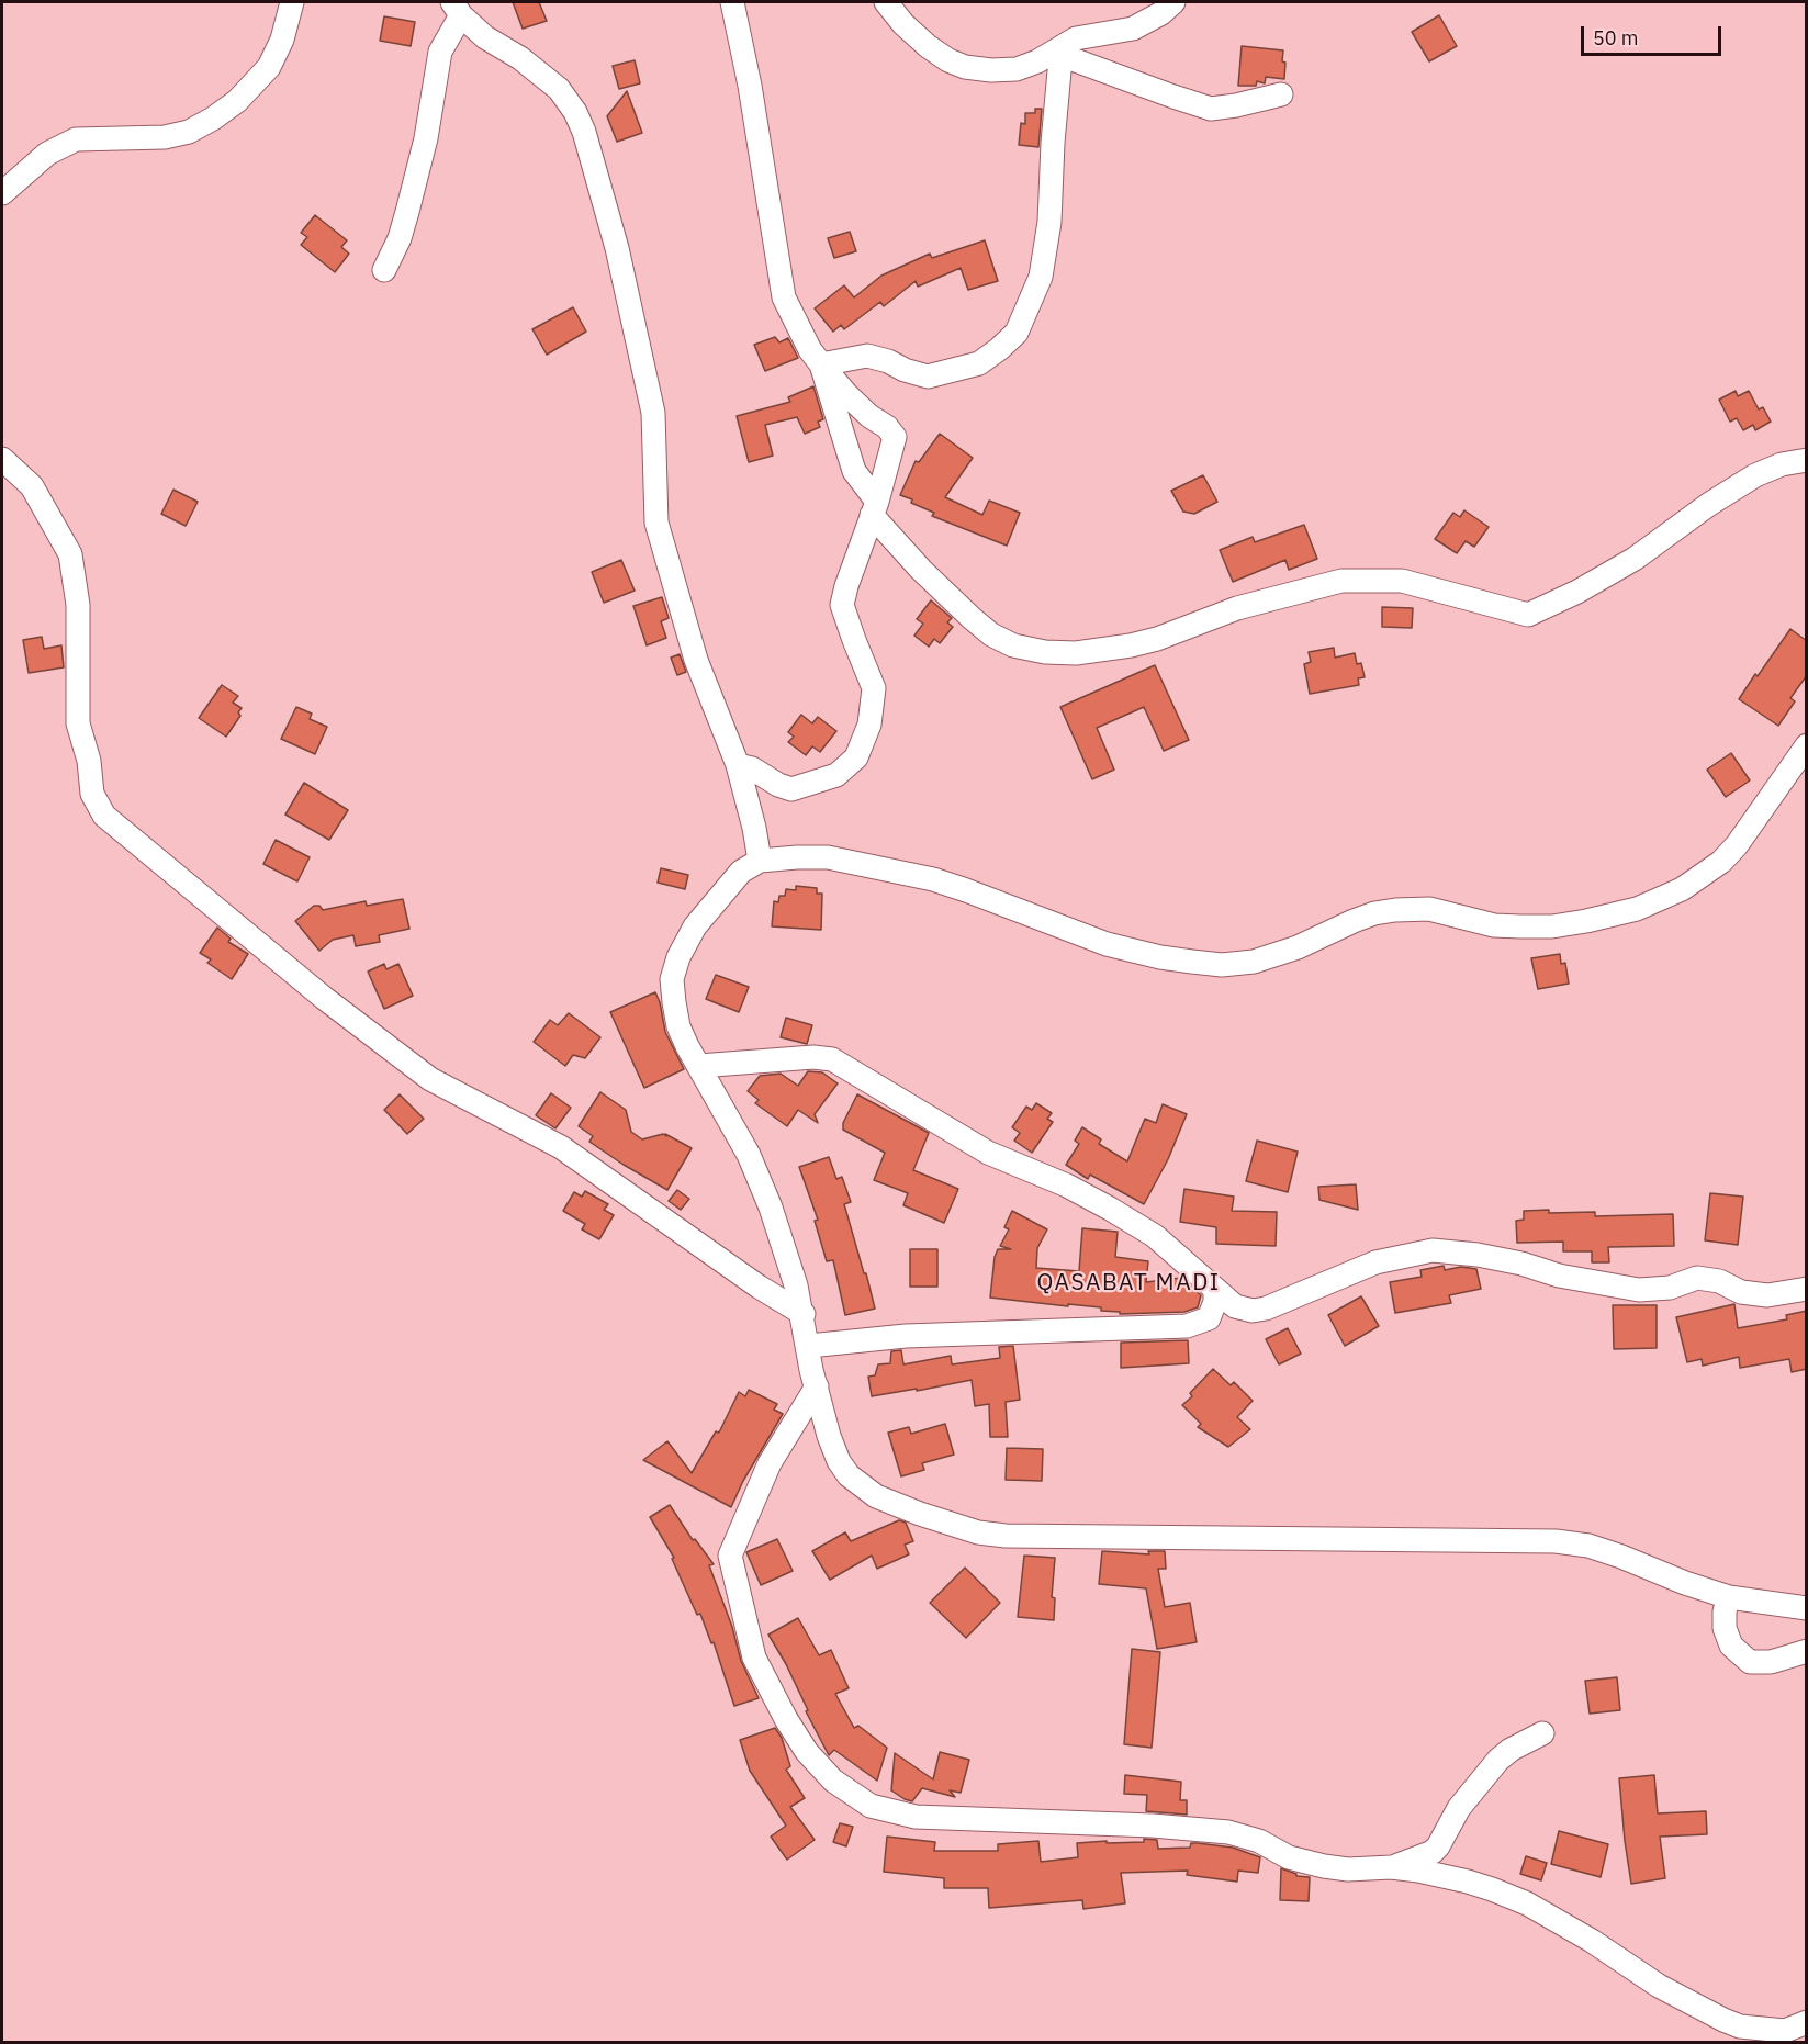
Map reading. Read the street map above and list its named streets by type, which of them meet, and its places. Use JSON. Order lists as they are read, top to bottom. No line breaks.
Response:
{"districts":["QASABAT MADI"],"scale_bar":"50 m"}
